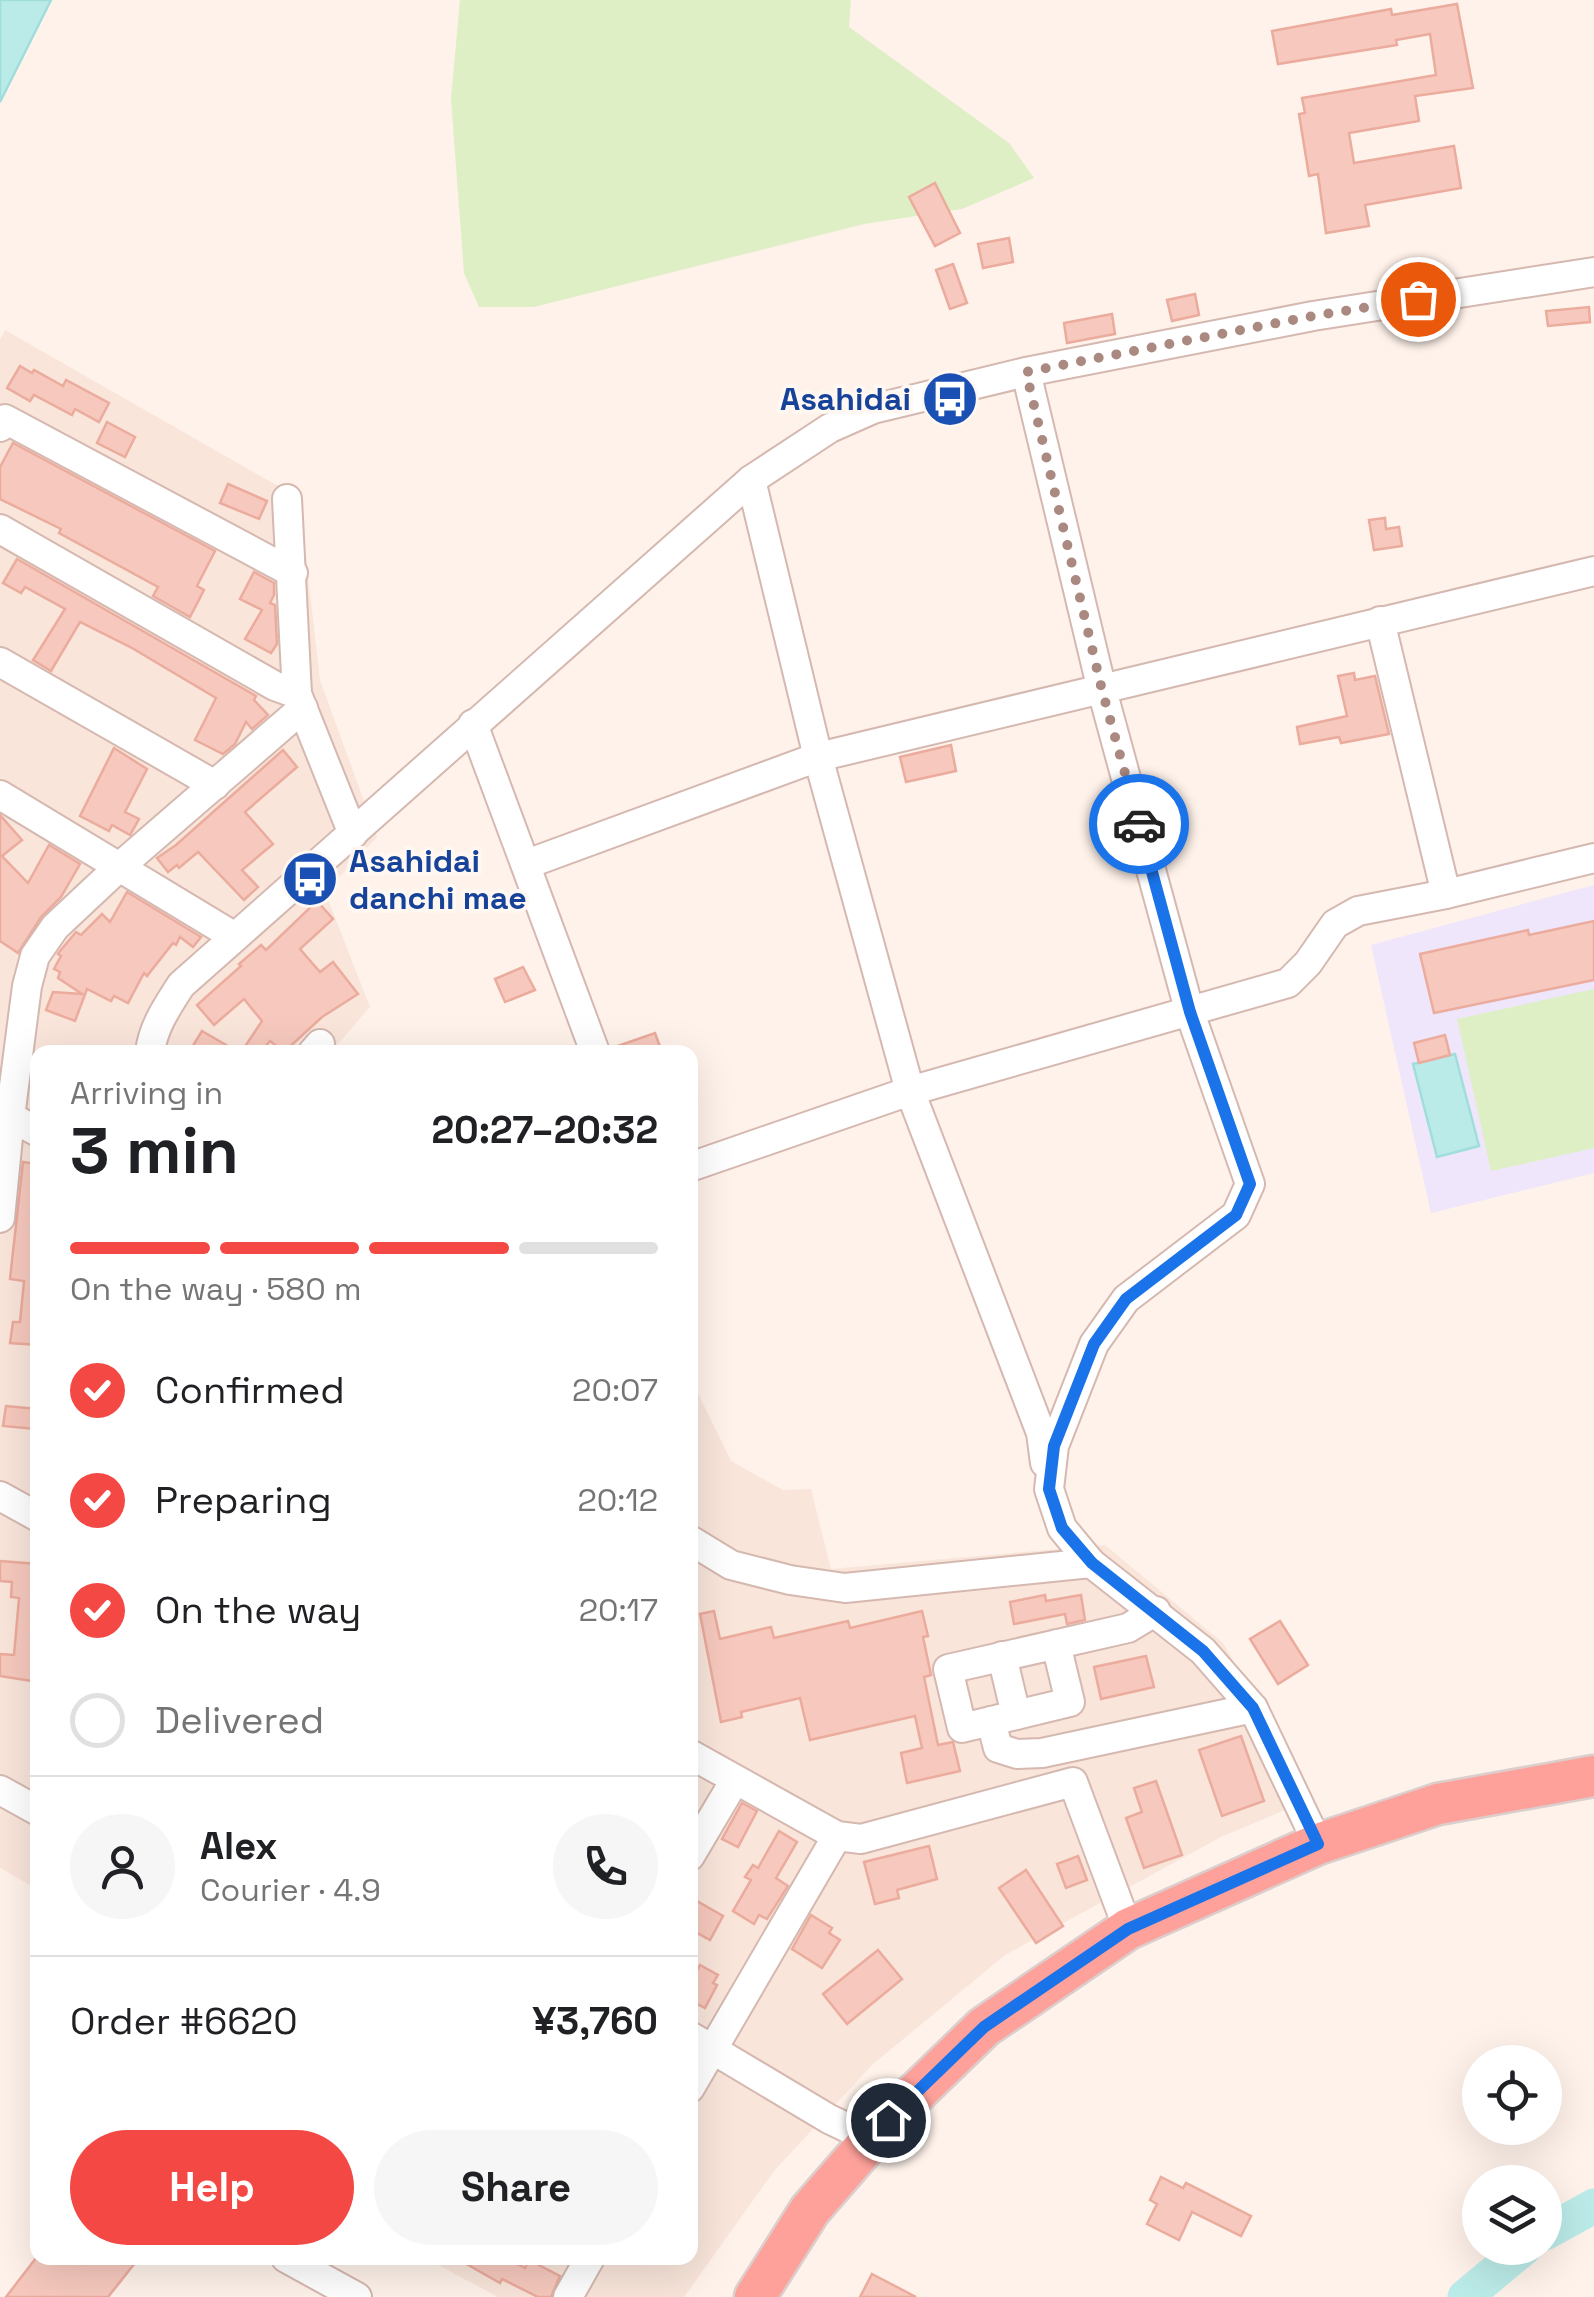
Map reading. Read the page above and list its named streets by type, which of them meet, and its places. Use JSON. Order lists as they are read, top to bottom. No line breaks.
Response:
{"places":{"bus stop":["Asahidai","Asahidai danchi mae"]},"page":{"heading":["3 min","Arriving in","20:27–20:32"],"panel":["Alex","Courier · 4.9","Order #6620","¥3,760"],"bar":"On the way · 580 m","list":[["Confirmed","20:07"],["Preparing","20:12"],["On the way","20:17"],"Delivered"],"buttons":["Help","Share"]}}
